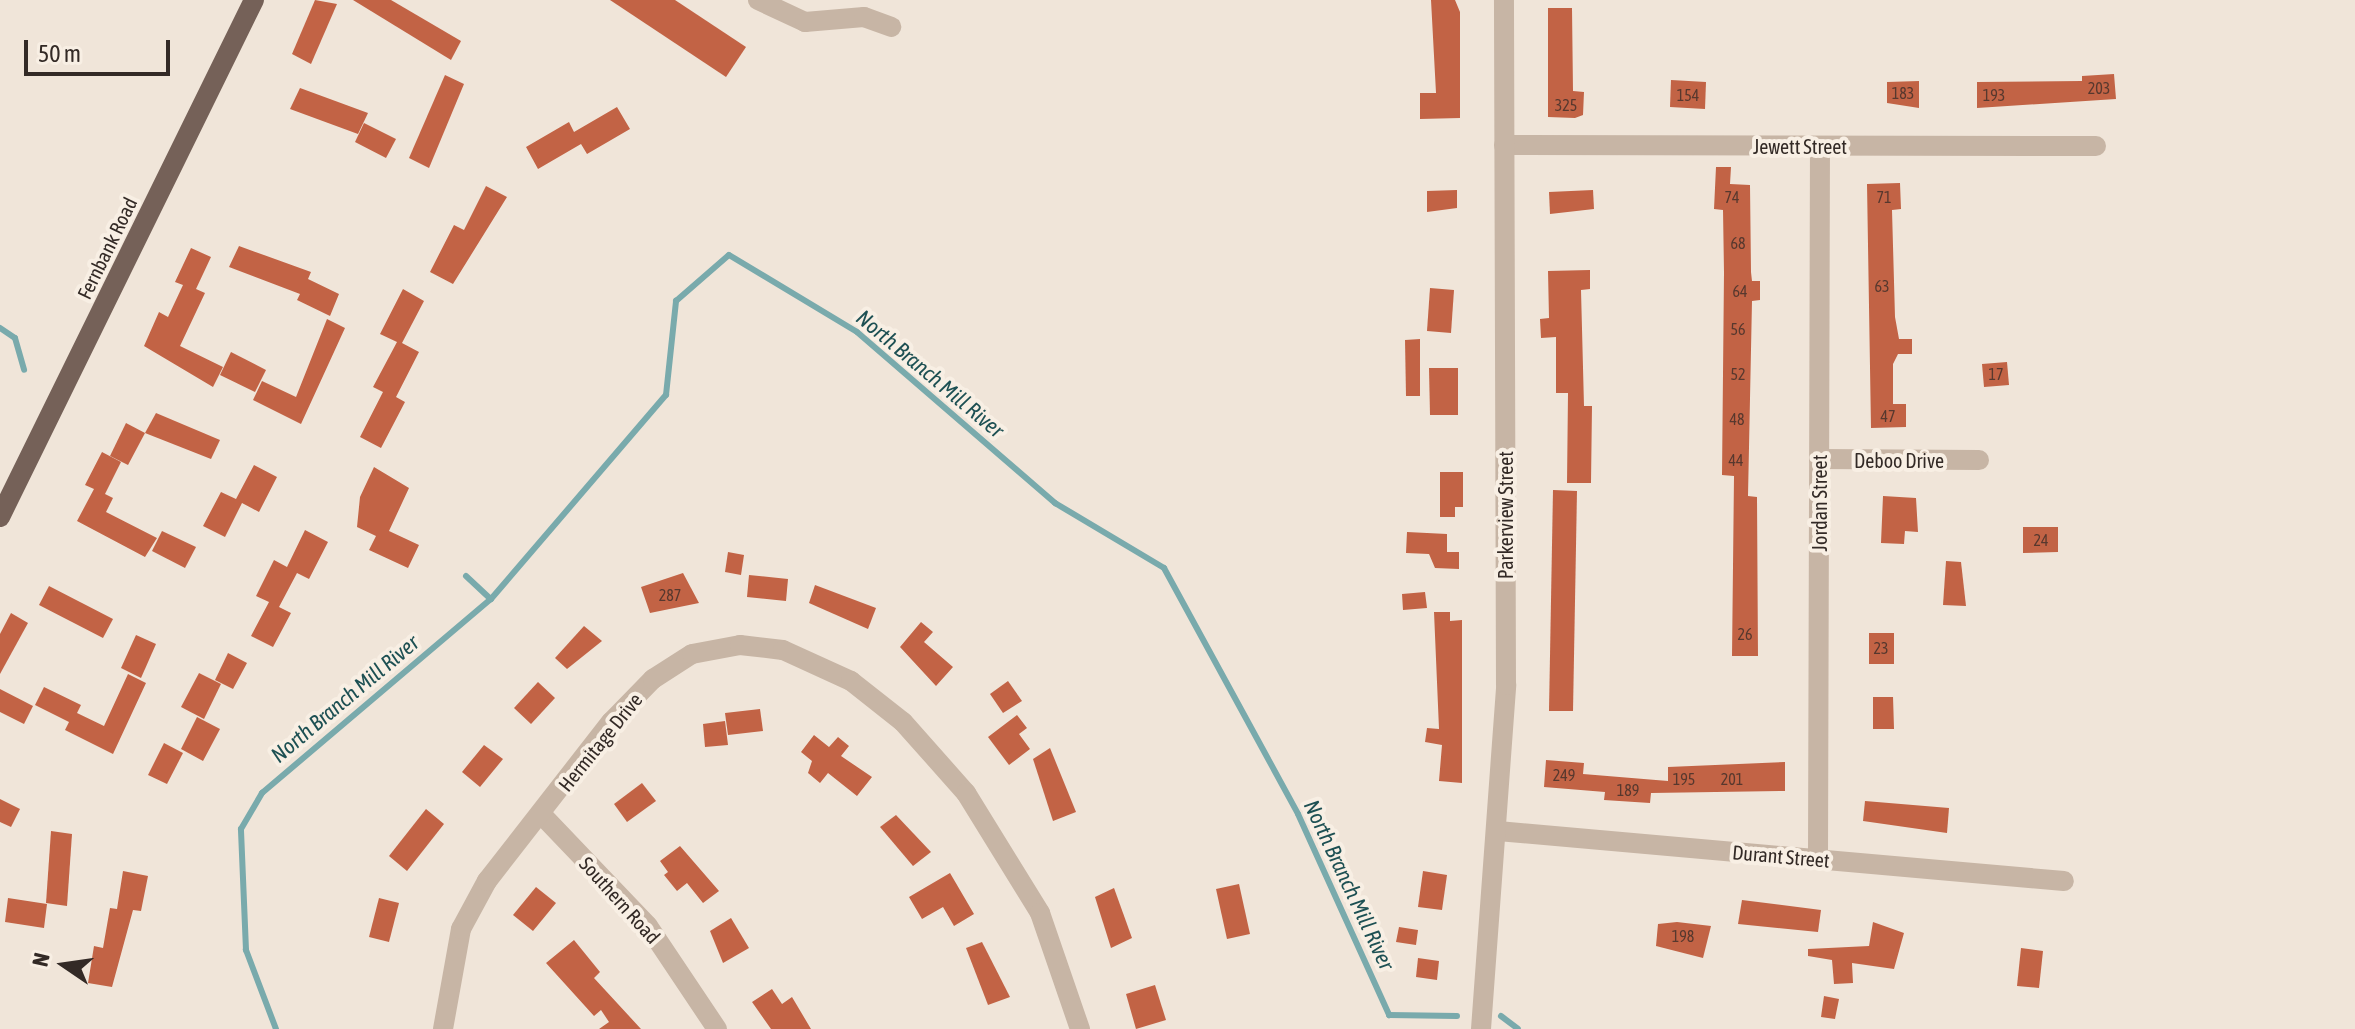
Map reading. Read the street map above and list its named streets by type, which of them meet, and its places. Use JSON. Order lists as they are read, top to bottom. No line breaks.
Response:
{"streets":{"main road":["Fernbank Road"],"street":["Jewett Street","Deboo Drive","Jordan Street","Parkerview Street","Hermitage Drive","Durant Street","Southern Road"]},"crossings":[["Jewett Street","Jordan Street"],["Jewett Street","Parkerview Street"],["Deboo Drive","Jordan Street"],["Jordan Street","Durant Street"],["Parkerview Street","Durant Street"],["Hermitage Drive","Southern Road"]],"water":["North Branch Mill River"],"house_numbers":["203","183","154","193","325","74","71","68","63","64","56","52","17","47","48","44","24","287","26","23","249","195","201","189","198"],"scale_bar":"50 m","north":"left"}
